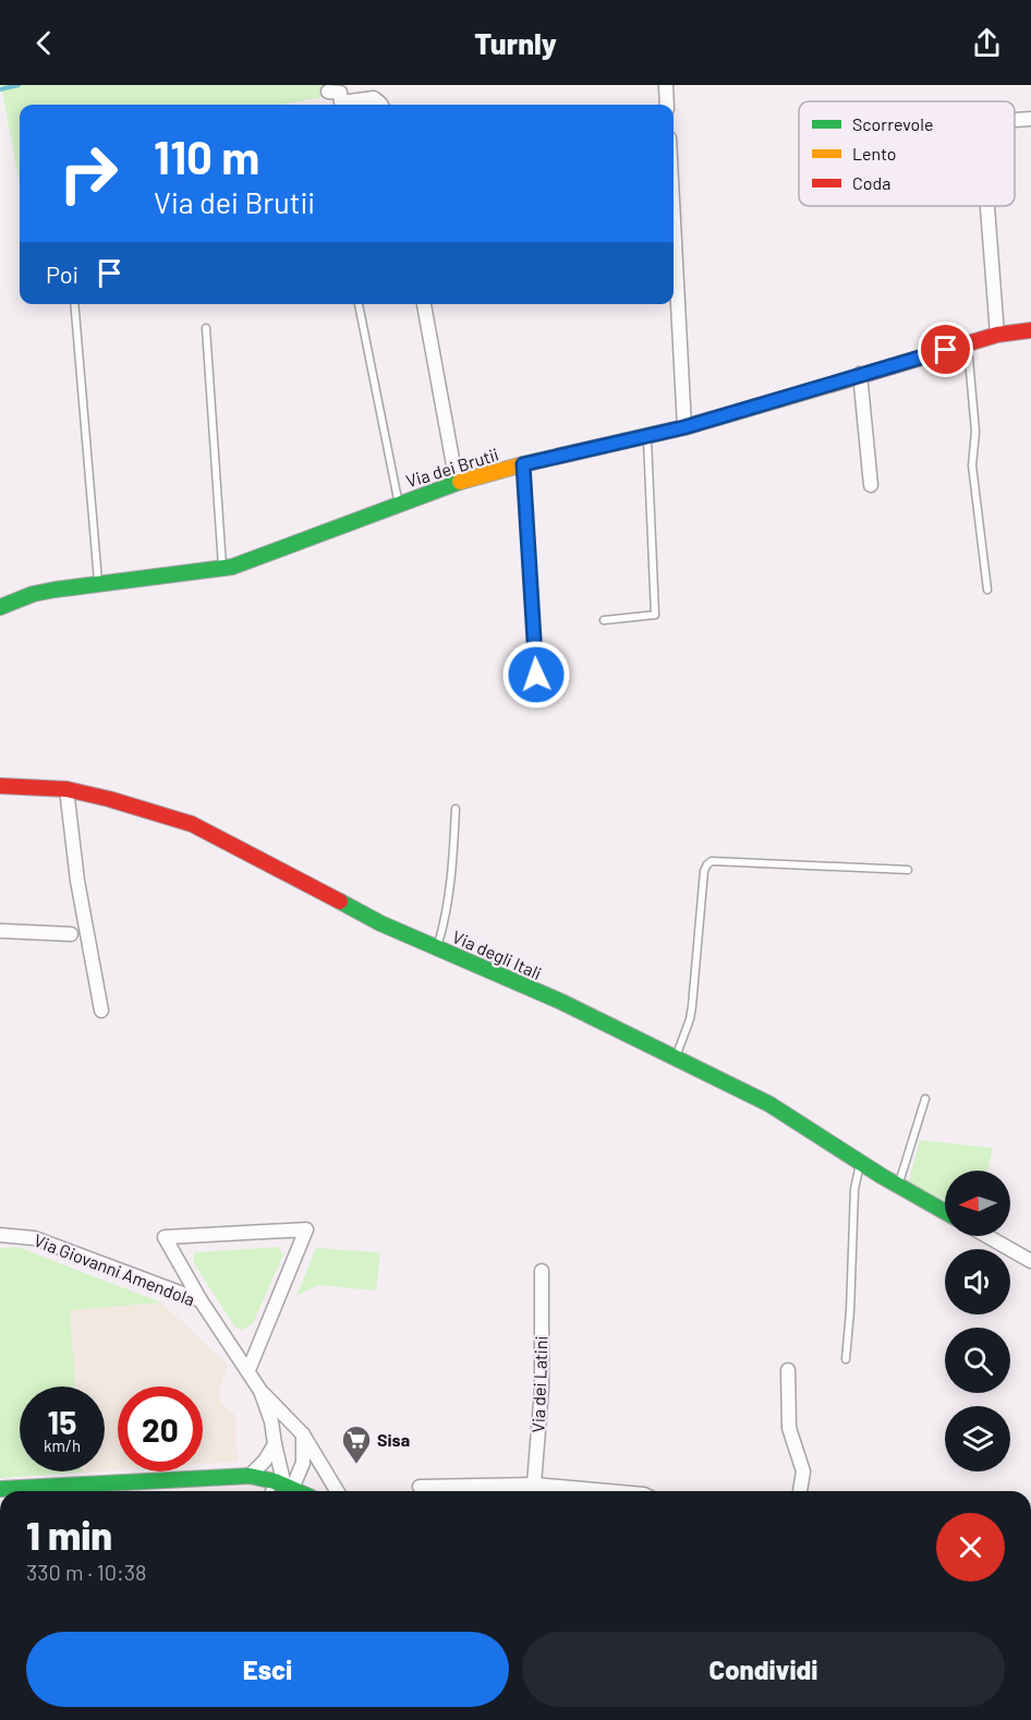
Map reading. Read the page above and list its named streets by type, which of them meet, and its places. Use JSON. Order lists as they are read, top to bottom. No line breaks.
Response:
{"streets":{"street":["Via dei Brutii","Via degli Itali","Via Giovanni Amendola","Via dei Latini"]},"places":{"supermarket":["Sisa"]},"legend":["Scorrevole","Lento","Coda"],"north":"left","page":{"header":"Turnly","turn":["110 m","Via dei Brutii"],"then":"Poi","speed":"15 km/h","limit":"20","heading":["1 min","330 m · 10:38"],"buttons":["Esci","Condividi"]}}
